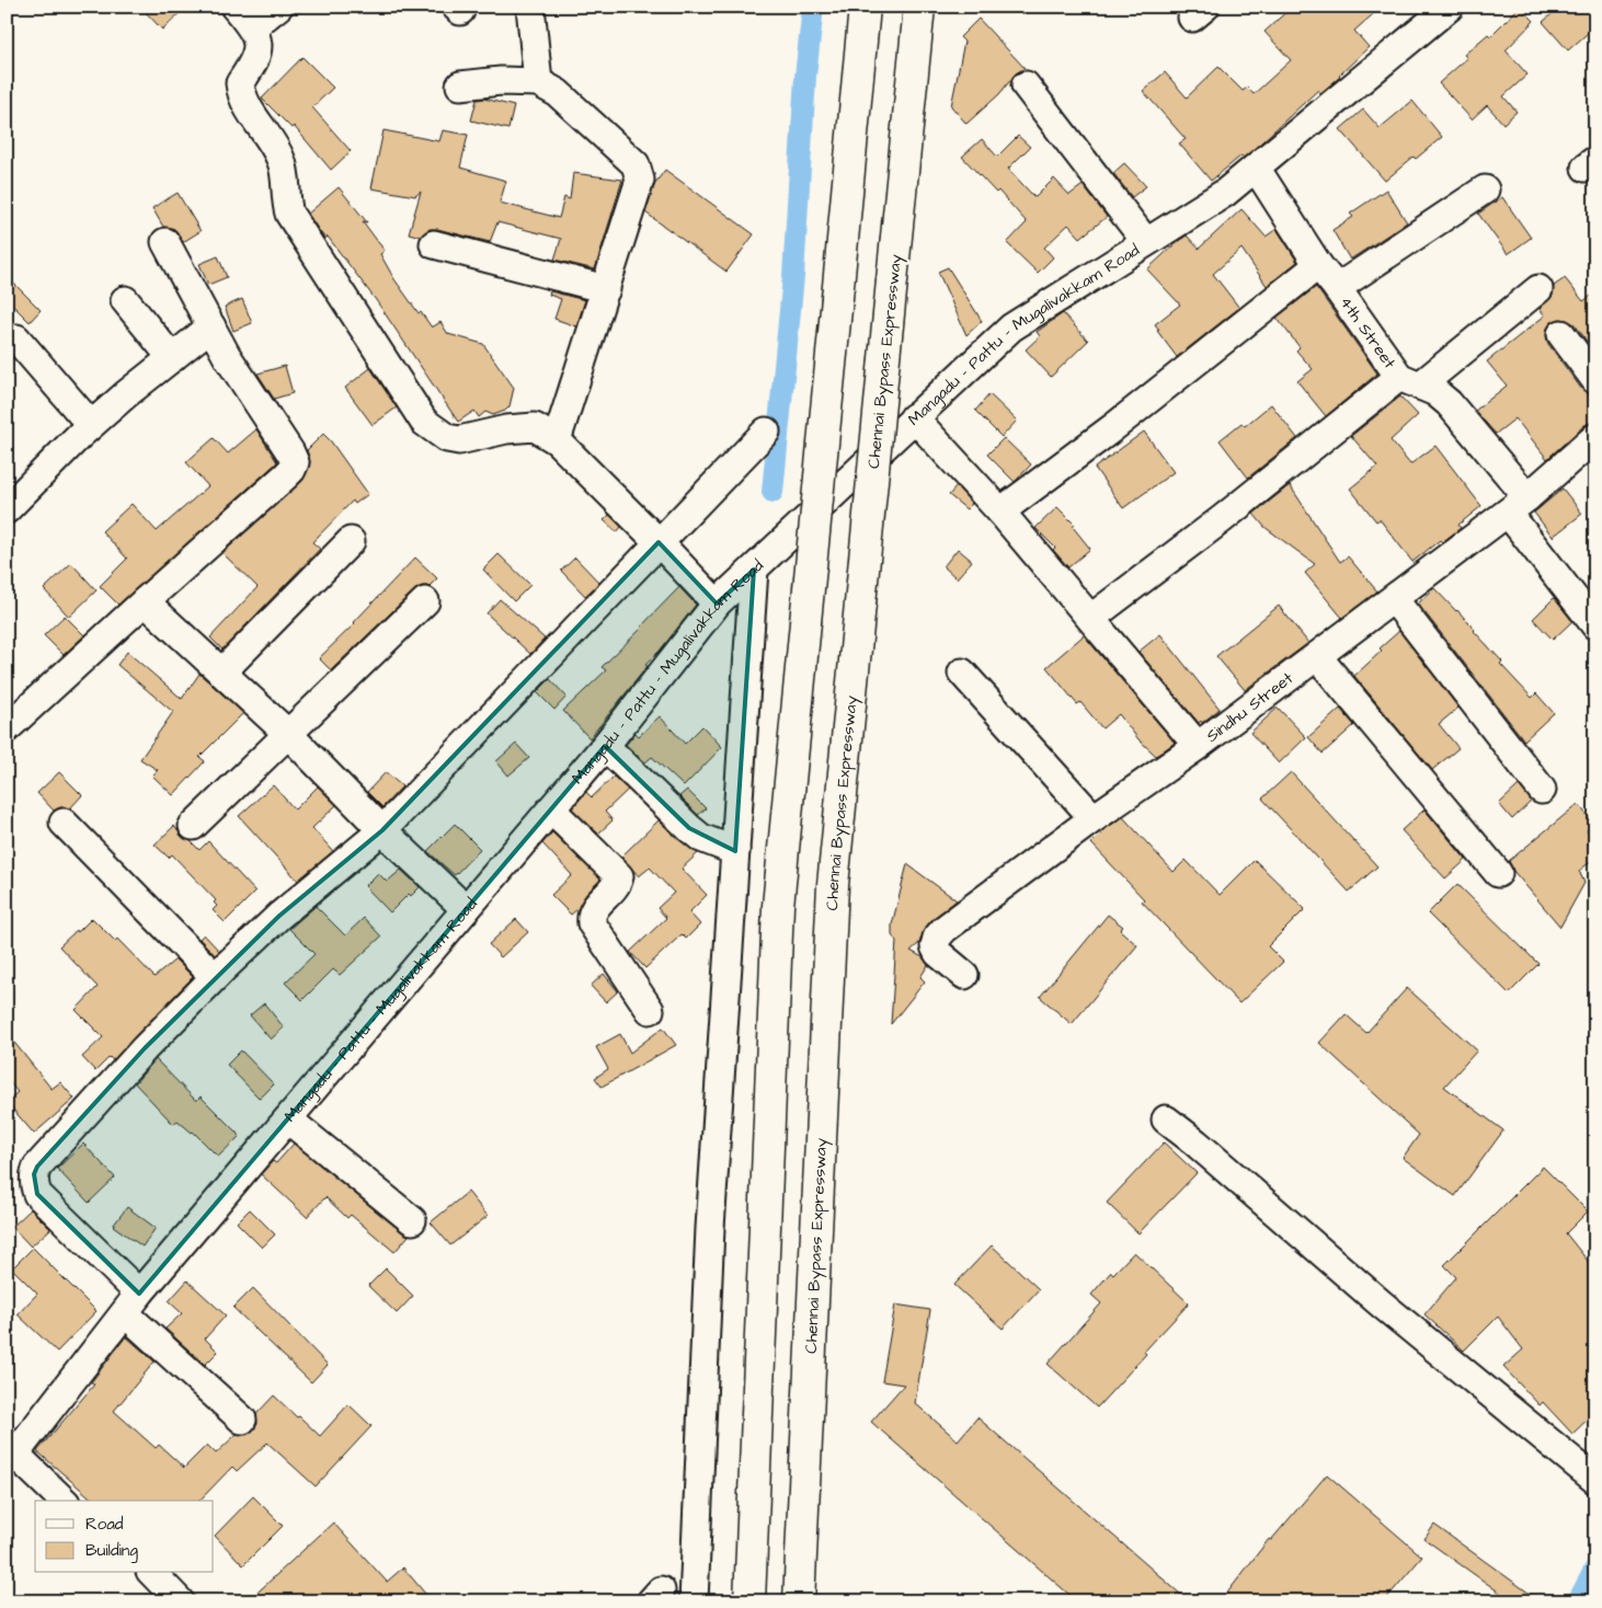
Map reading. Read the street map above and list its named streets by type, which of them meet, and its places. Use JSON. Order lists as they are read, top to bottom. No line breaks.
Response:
{"streets":{"highway":["Chennai Bypass Expressway"],"street":["4th Street","Mangadu - Pattu - Mugalivakkam Road","Sindhu Street"]},"crossings":[["4th Street","Mangadu - Pattu - Mugalivakkam Road"],["4th Street","Sindhu Street"]],"legend":["Road","Building"]}
